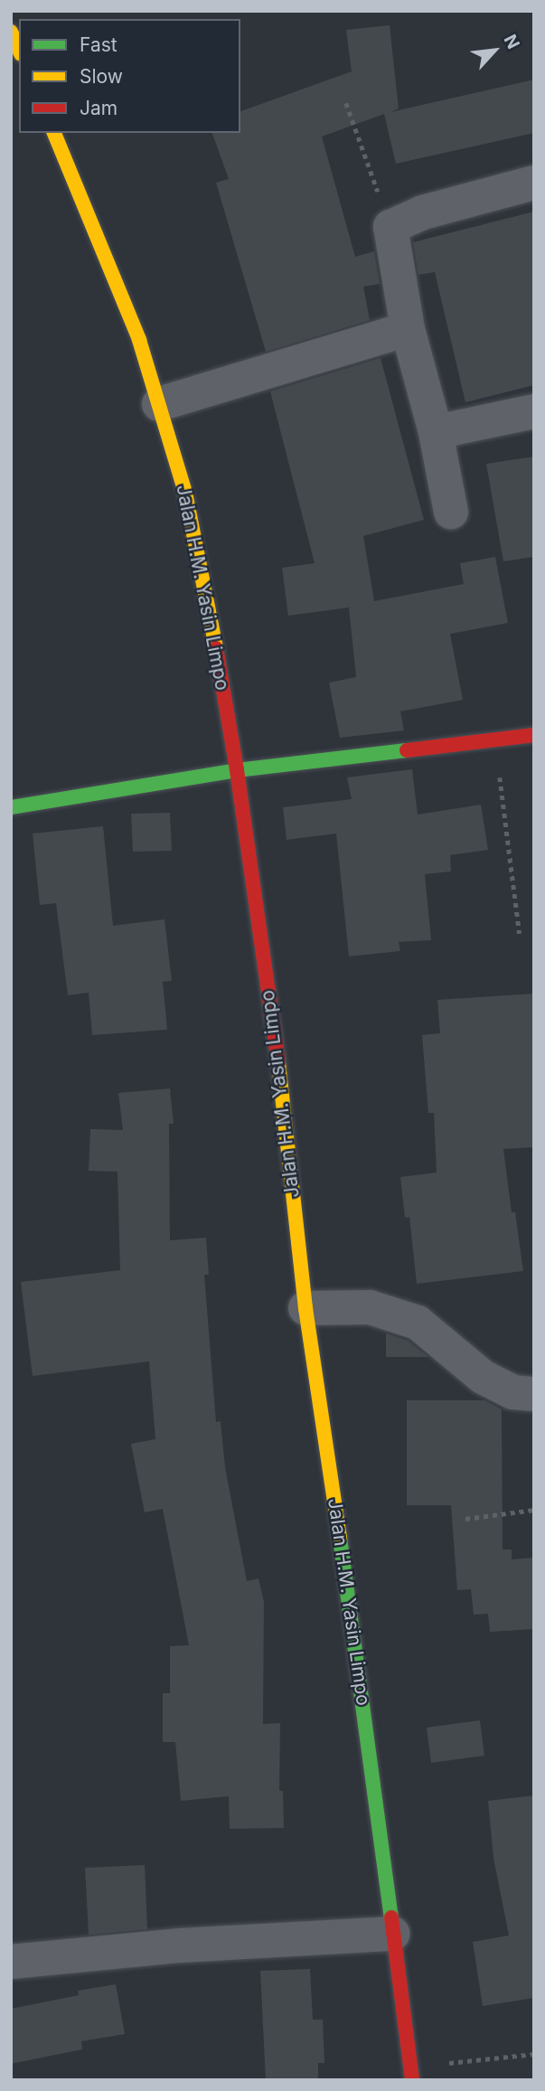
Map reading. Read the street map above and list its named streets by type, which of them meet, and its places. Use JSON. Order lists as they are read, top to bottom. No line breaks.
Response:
{"streets":{"main road":["Jalan H.M. Yasin Limpo"]},"legend":["Fast","Slow","Jam"],"north":"top right"}
